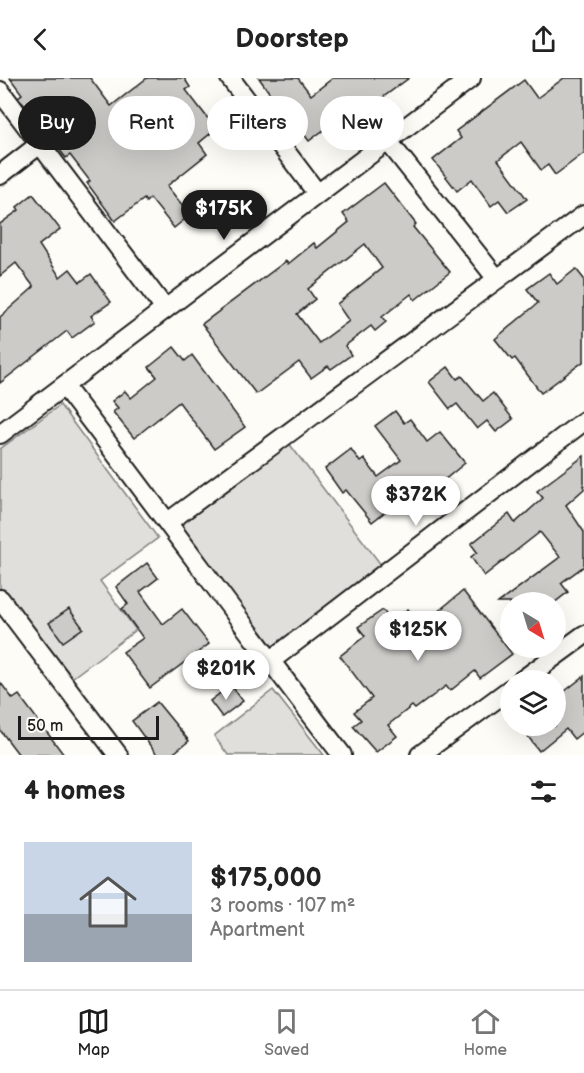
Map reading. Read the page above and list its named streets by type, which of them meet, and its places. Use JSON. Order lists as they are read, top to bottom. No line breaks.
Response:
{"scale_bar":"50 m","north":"bottom right","page":{"header":"Doorstep","chip":["Buy","Rent","Filters","New"],"price":["$175K","$372K","$125K","$201K"],"scale":"50 m","heading":"4 homes","list":[{"name":"$175,000","note":"3 rooms · 107 m² · Apartment"}],"tabs":["Map","Saved","Home"]}}
